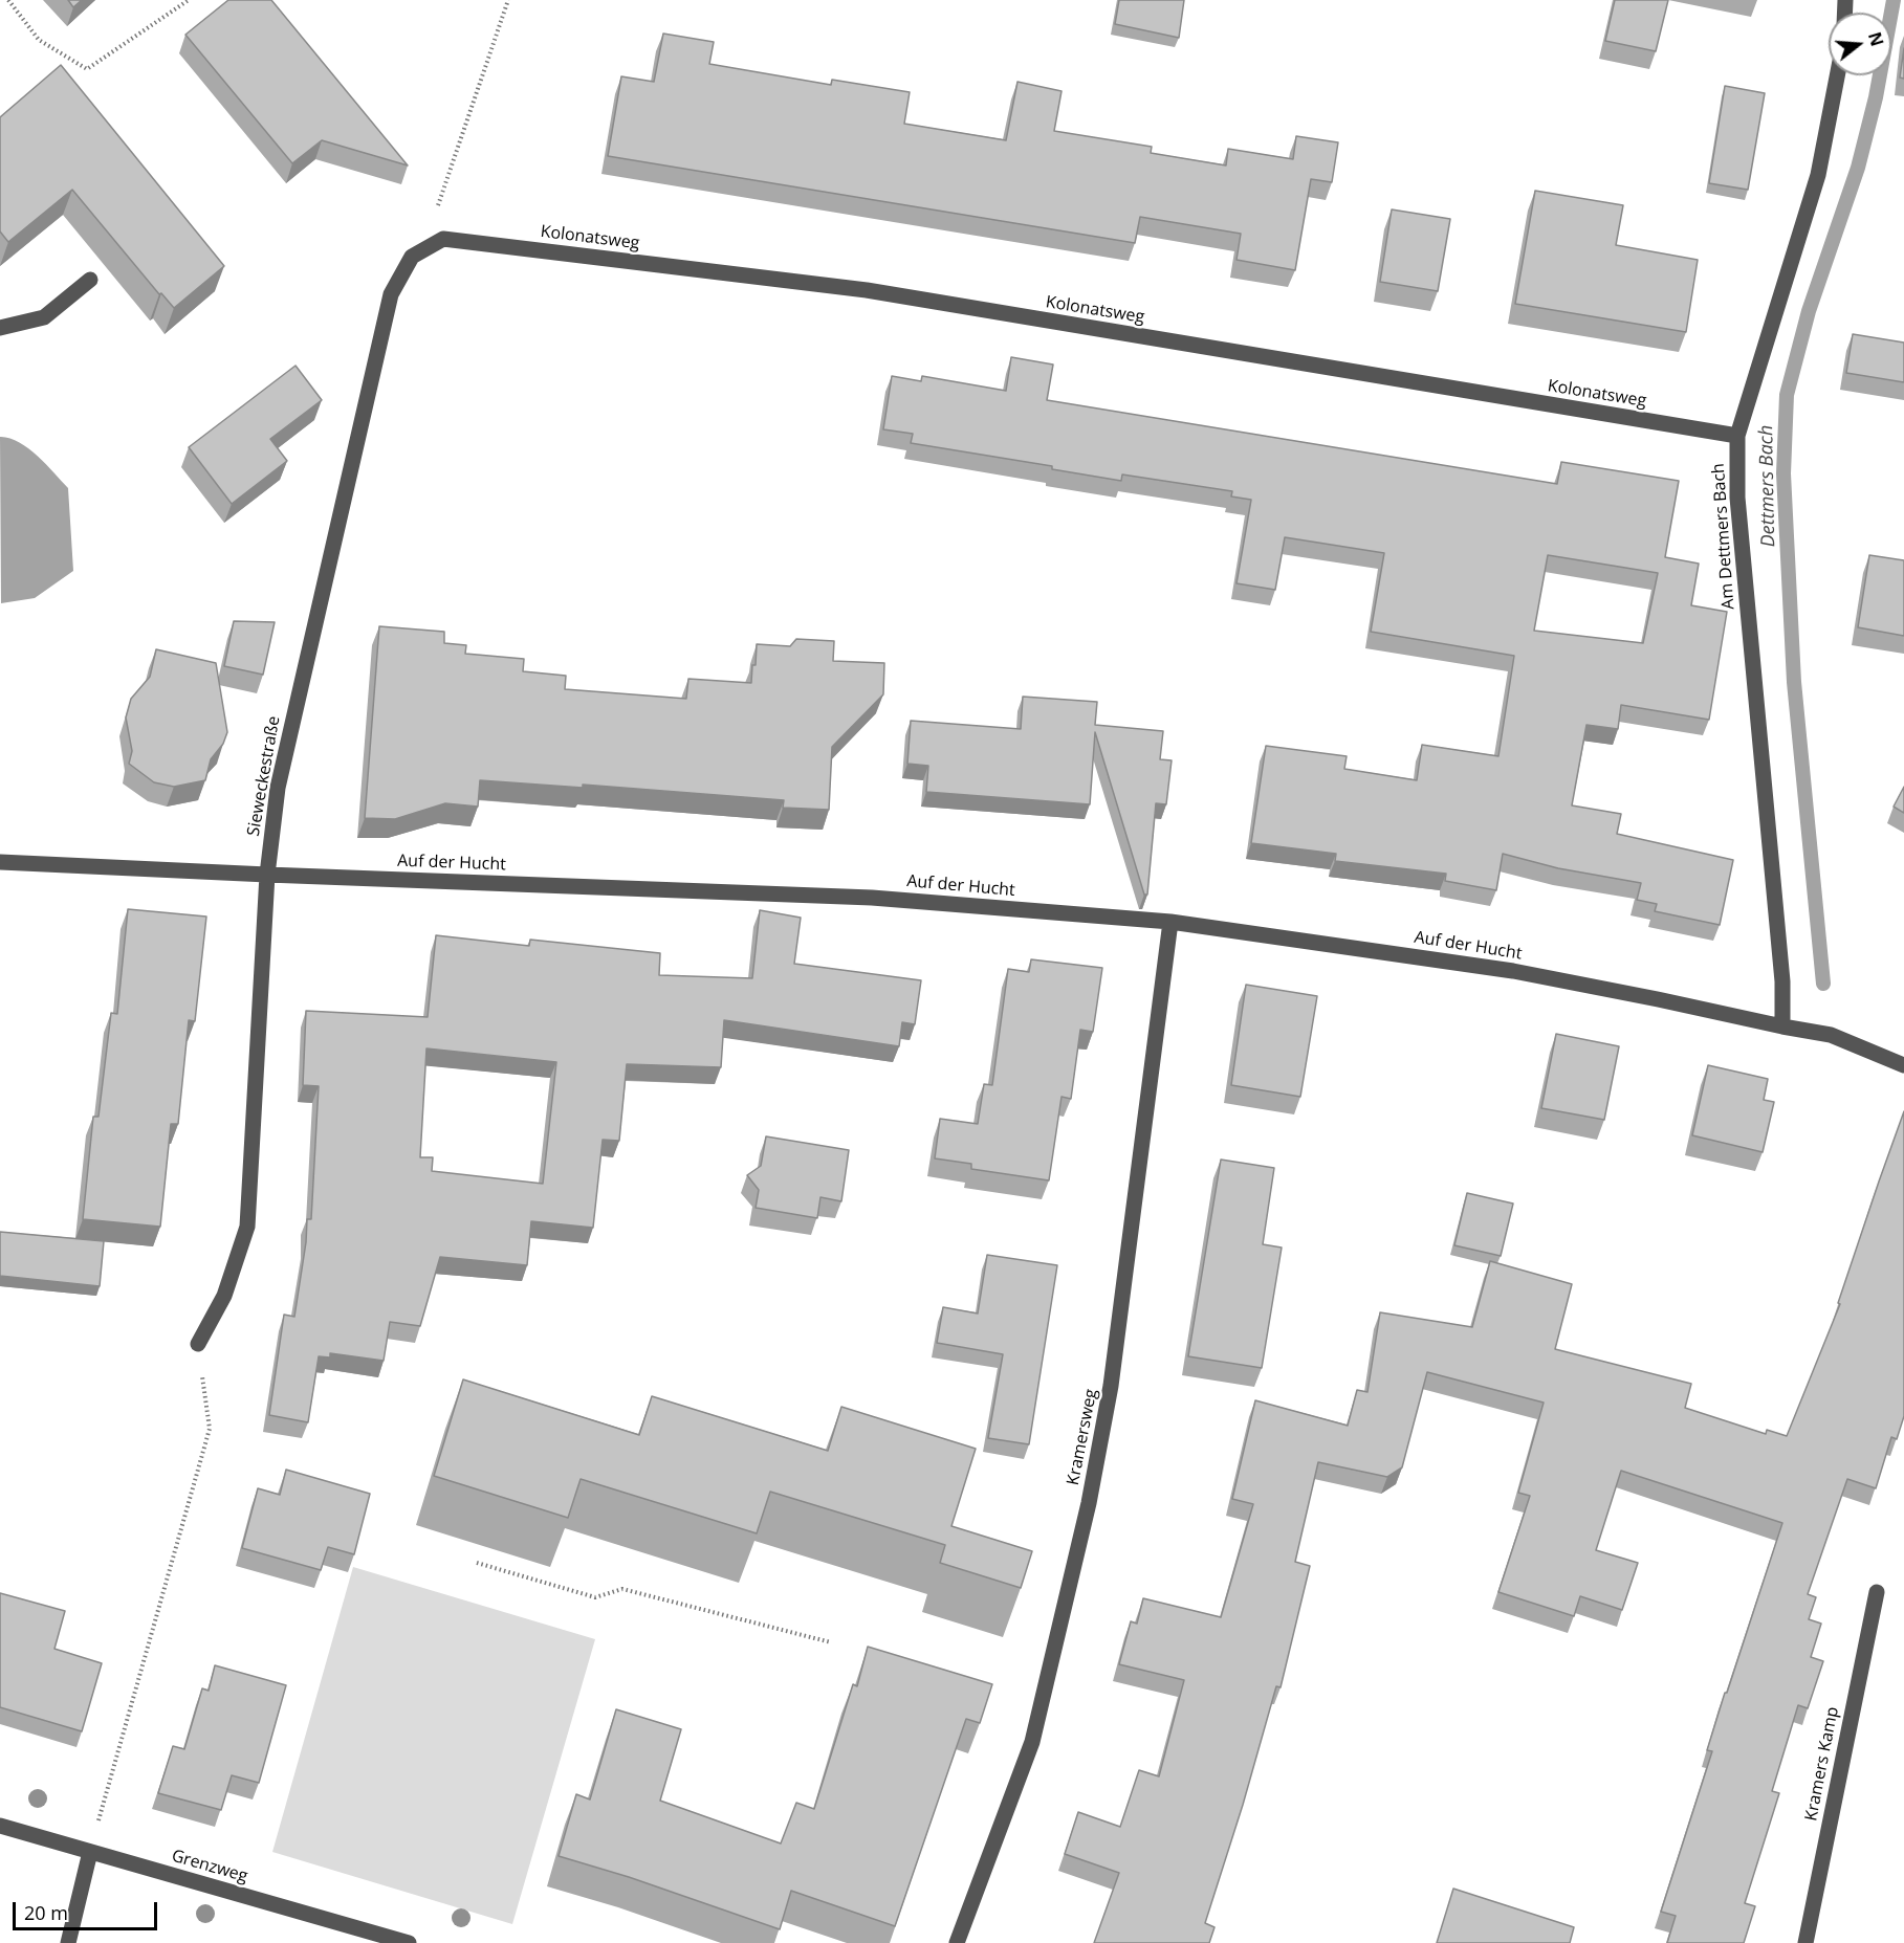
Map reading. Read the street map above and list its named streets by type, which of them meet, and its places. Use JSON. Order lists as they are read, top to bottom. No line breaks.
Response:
{"streets":{"street":["Kolonatsweg","Am Dettmers Bach","Sieweckestraße","Auf der Hucht","Kramersweg","Kramers Kamp","Grenzweg"]},"crossings":[["Kolonatsweg","Am Dettmers Bach"],["Kolonatsweg","Sieweckestraße"],["Am Dettmers Bach","Auf der Hucht"],["Sieweckestraße","Auf der Hucht"],["Auf der Hucht","Kramersweg"]],"water":["Dettmers Bach"],"scale_bar":"20 m","north":"right"}
